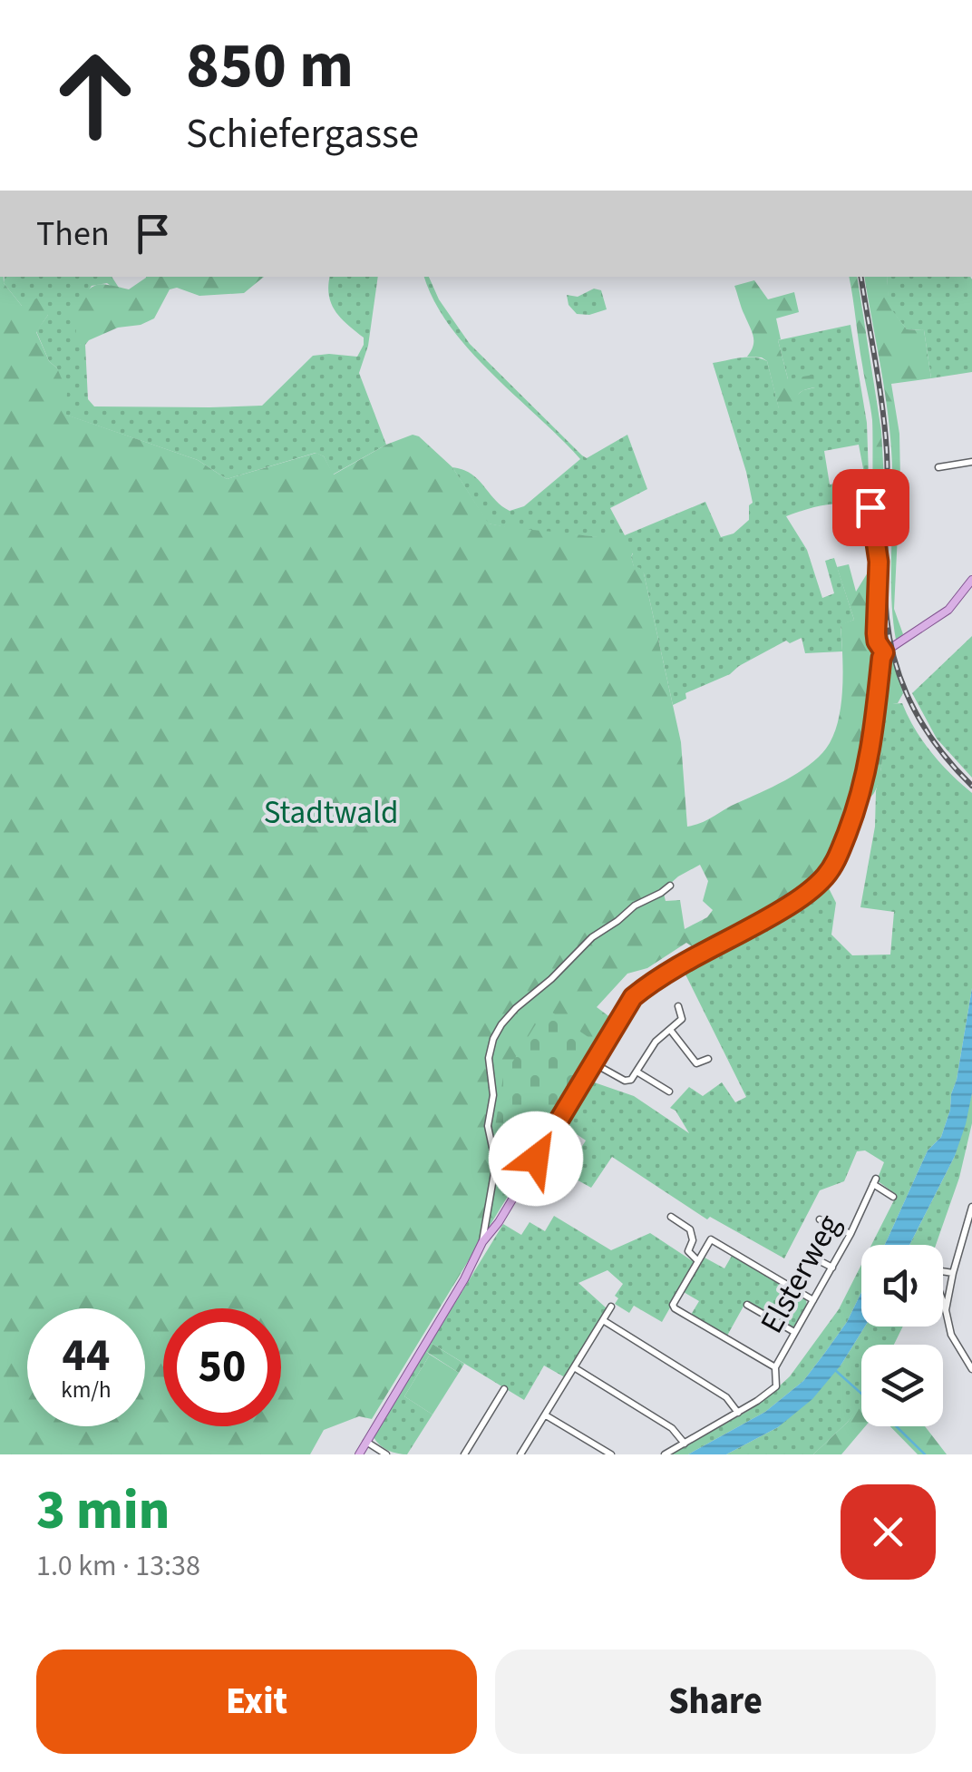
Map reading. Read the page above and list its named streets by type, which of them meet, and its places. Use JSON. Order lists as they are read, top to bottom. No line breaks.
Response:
{"streets":{"street":["Elsterweg"]},"parks":["Stadtwald"],"page":{"turn":["850 m","Schiefergasse"],"then":"Then","speed":"44 km/h","limit":"50","heading":["3 min","1.0 km · 13:38"],"buttons":["Exit","Share"]}}
